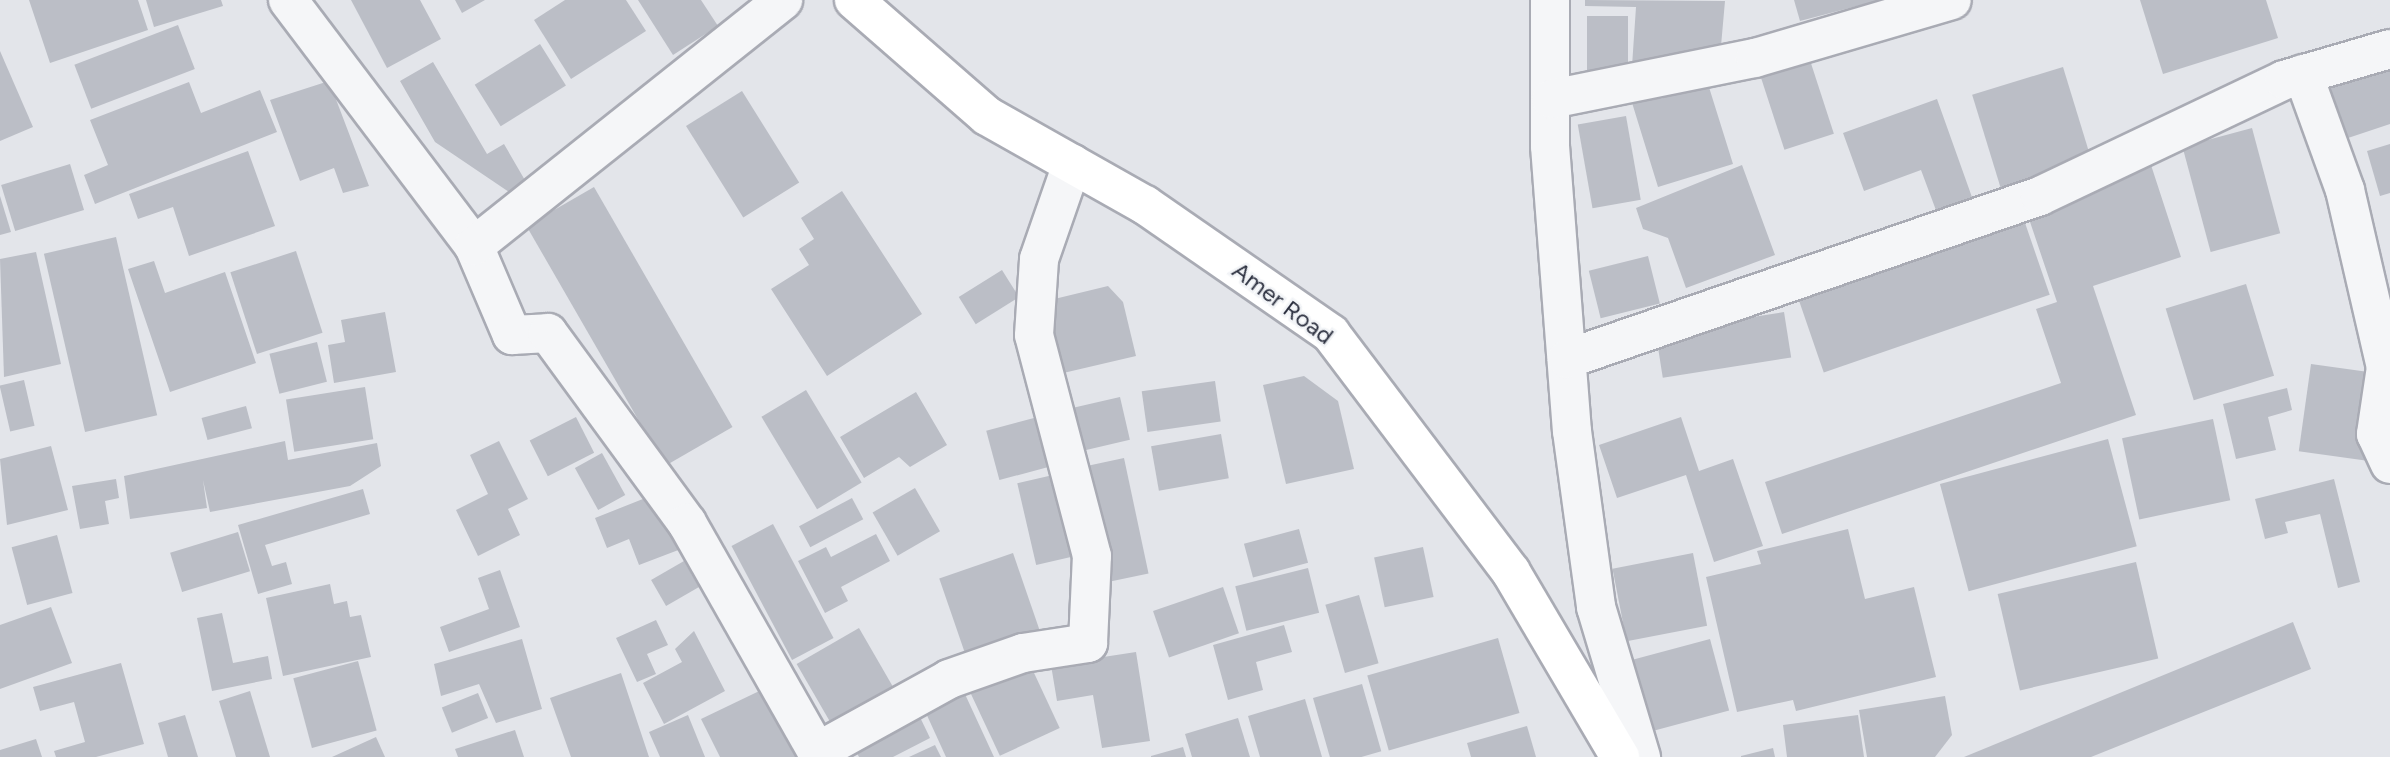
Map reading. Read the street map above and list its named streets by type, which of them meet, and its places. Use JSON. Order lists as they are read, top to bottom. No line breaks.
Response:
{"streets":{"main road":["Amer Road"]}}
